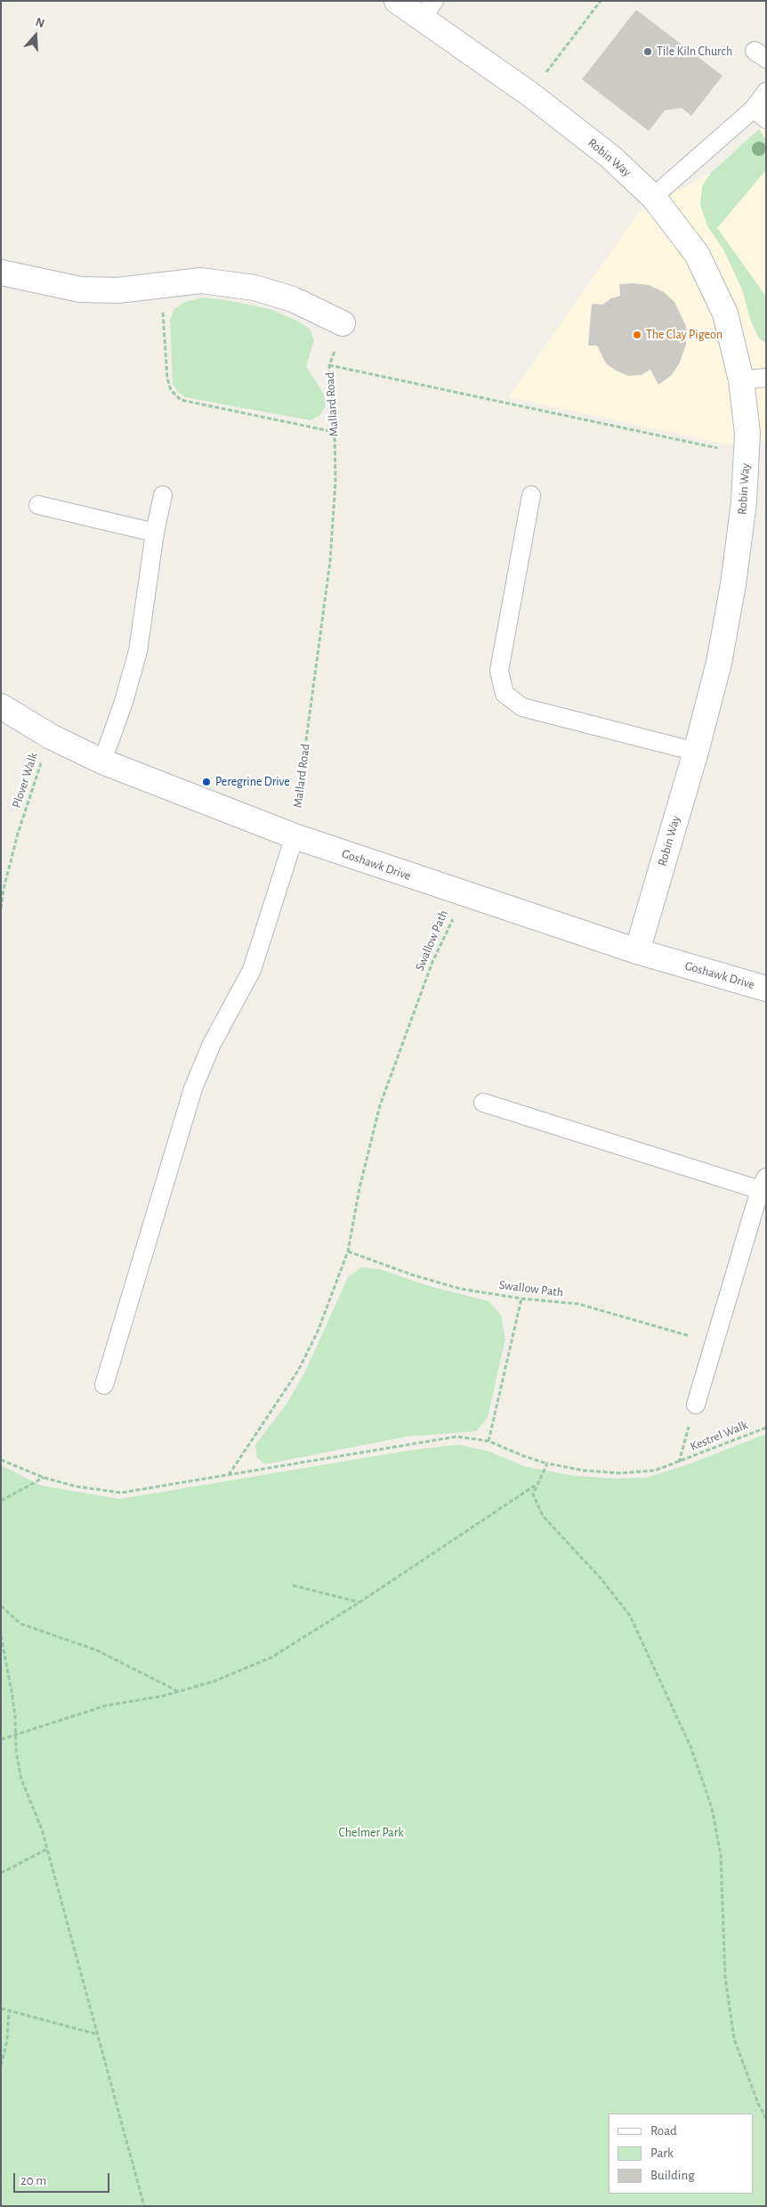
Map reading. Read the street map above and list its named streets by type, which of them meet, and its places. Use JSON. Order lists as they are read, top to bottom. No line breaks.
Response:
{"streets":{"street":["Robin Way","Goshawk Drive"],"path":["Mallard Road","Plover Walk","Swallow Path","Kestrel Walk"]},"crossings":[["Robin Way","Goshawk Drive"],["Mallard Road","Goshawk Drive"],["Plover Walk","Goshawk Drive"],["Goshawk Drive","Swallow Path"],["Swallow Path","Kestrel Walk"]],"parks":["Chelmer Park"],"places":["Tile Kiln Church","The Clay Pigeon","Peregrine Drive"],"legend":["Road","Park","Building"],"scale_bar":"20 m","north":"top"}
